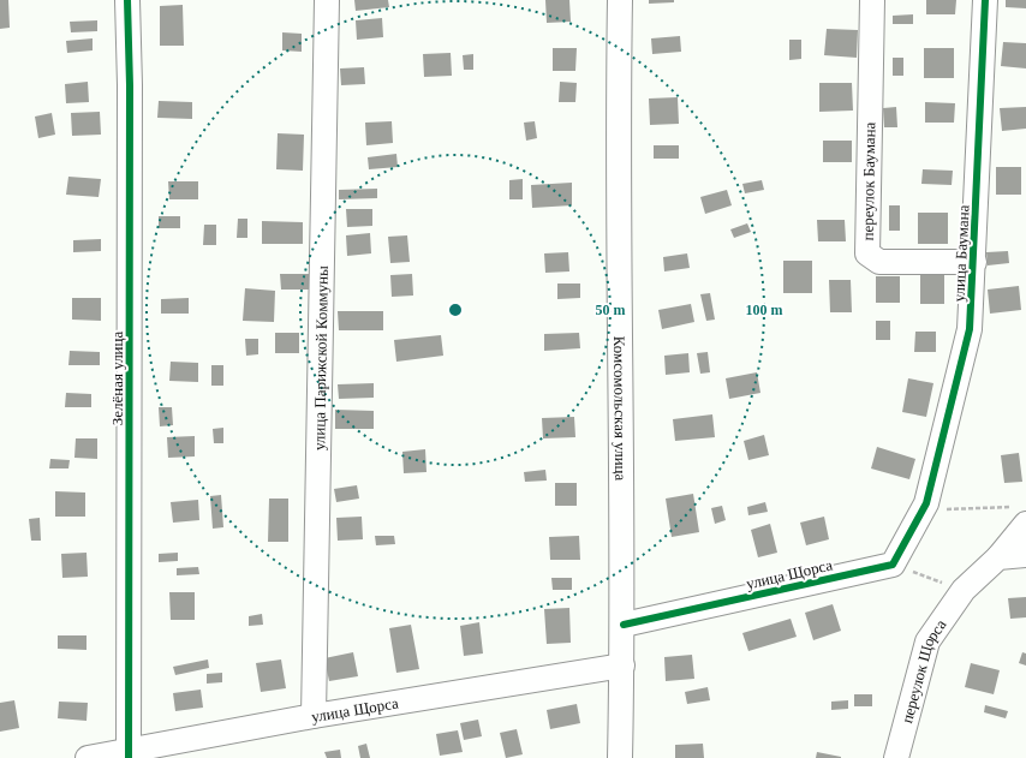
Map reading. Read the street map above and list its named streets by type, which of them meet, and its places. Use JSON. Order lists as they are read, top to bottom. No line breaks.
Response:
{"streets":{"street":["переулок Баумана","улица Баумана","улица Парижской Коммуны","Зелёная улица","Комсомольская улица","улица Щорса","переулок Щорса"]},"crossings":[["переулок Баумана","улица Баумана"],["улица Парижской Коммуны","улица Щорса"],["Зелёная улица","улица Щорса"],["Комсомольская улица","улица Щорса"]],"rings":["50 m","100 m"]}
